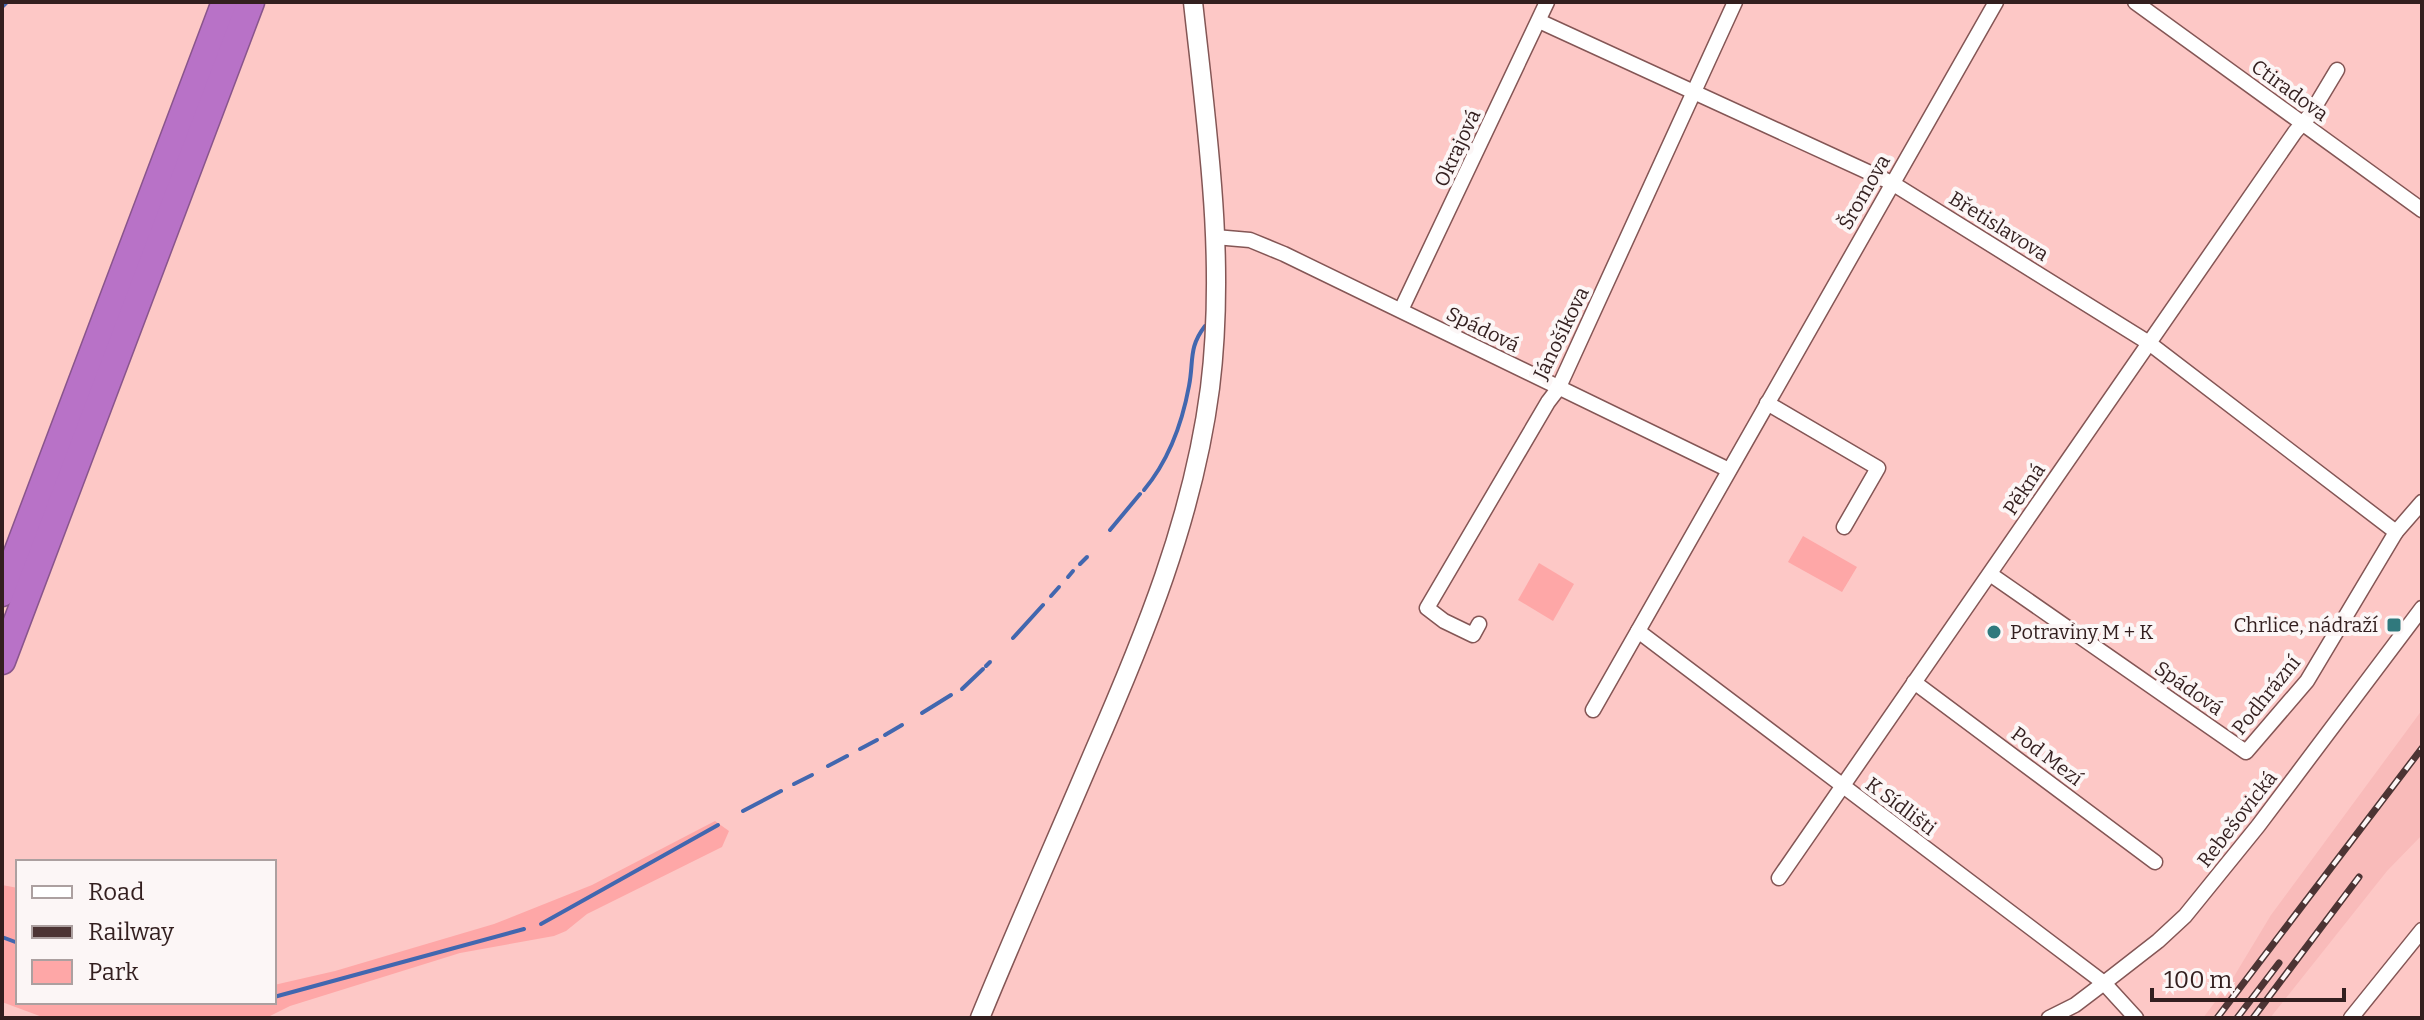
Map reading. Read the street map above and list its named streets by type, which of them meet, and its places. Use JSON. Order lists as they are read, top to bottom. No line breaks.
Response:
{"streets":{"street":["Ctiradova","Okrajová","Šromova","Břetislavova","Spádová","Jánošíkova","Pěkná","Podhrázní","Pod Mezí","K Sídlišti","Rebešovická"]},"crossings":[["Ctiradova","Pěkná"],["Okrajová","Břetislavova"],["Okrajová","Spádová"],["Šromova","Břetislavova"],["Šromova","Spádová"],["Šromova","K Sídlišti"],["Břetislavova","Jánošíkova"],["Břetislavova","Pěkná"],["Břetislavova","Podhrázní"],["Spádová","Jánošíkova"],["Spádová","Pěkná"],["Spádová","Podhrázní"],["Pěkná","Pod Mezí"],["Pěkná","K Sídlišti"],["K Sídlišti","Rebešovická"]],"places":{"transit":["Chrlice, nádraží"],"other":["Potraviny M + K"]},"legend":["Road","Railway","Park"],"scale_bar":"100 m"}
